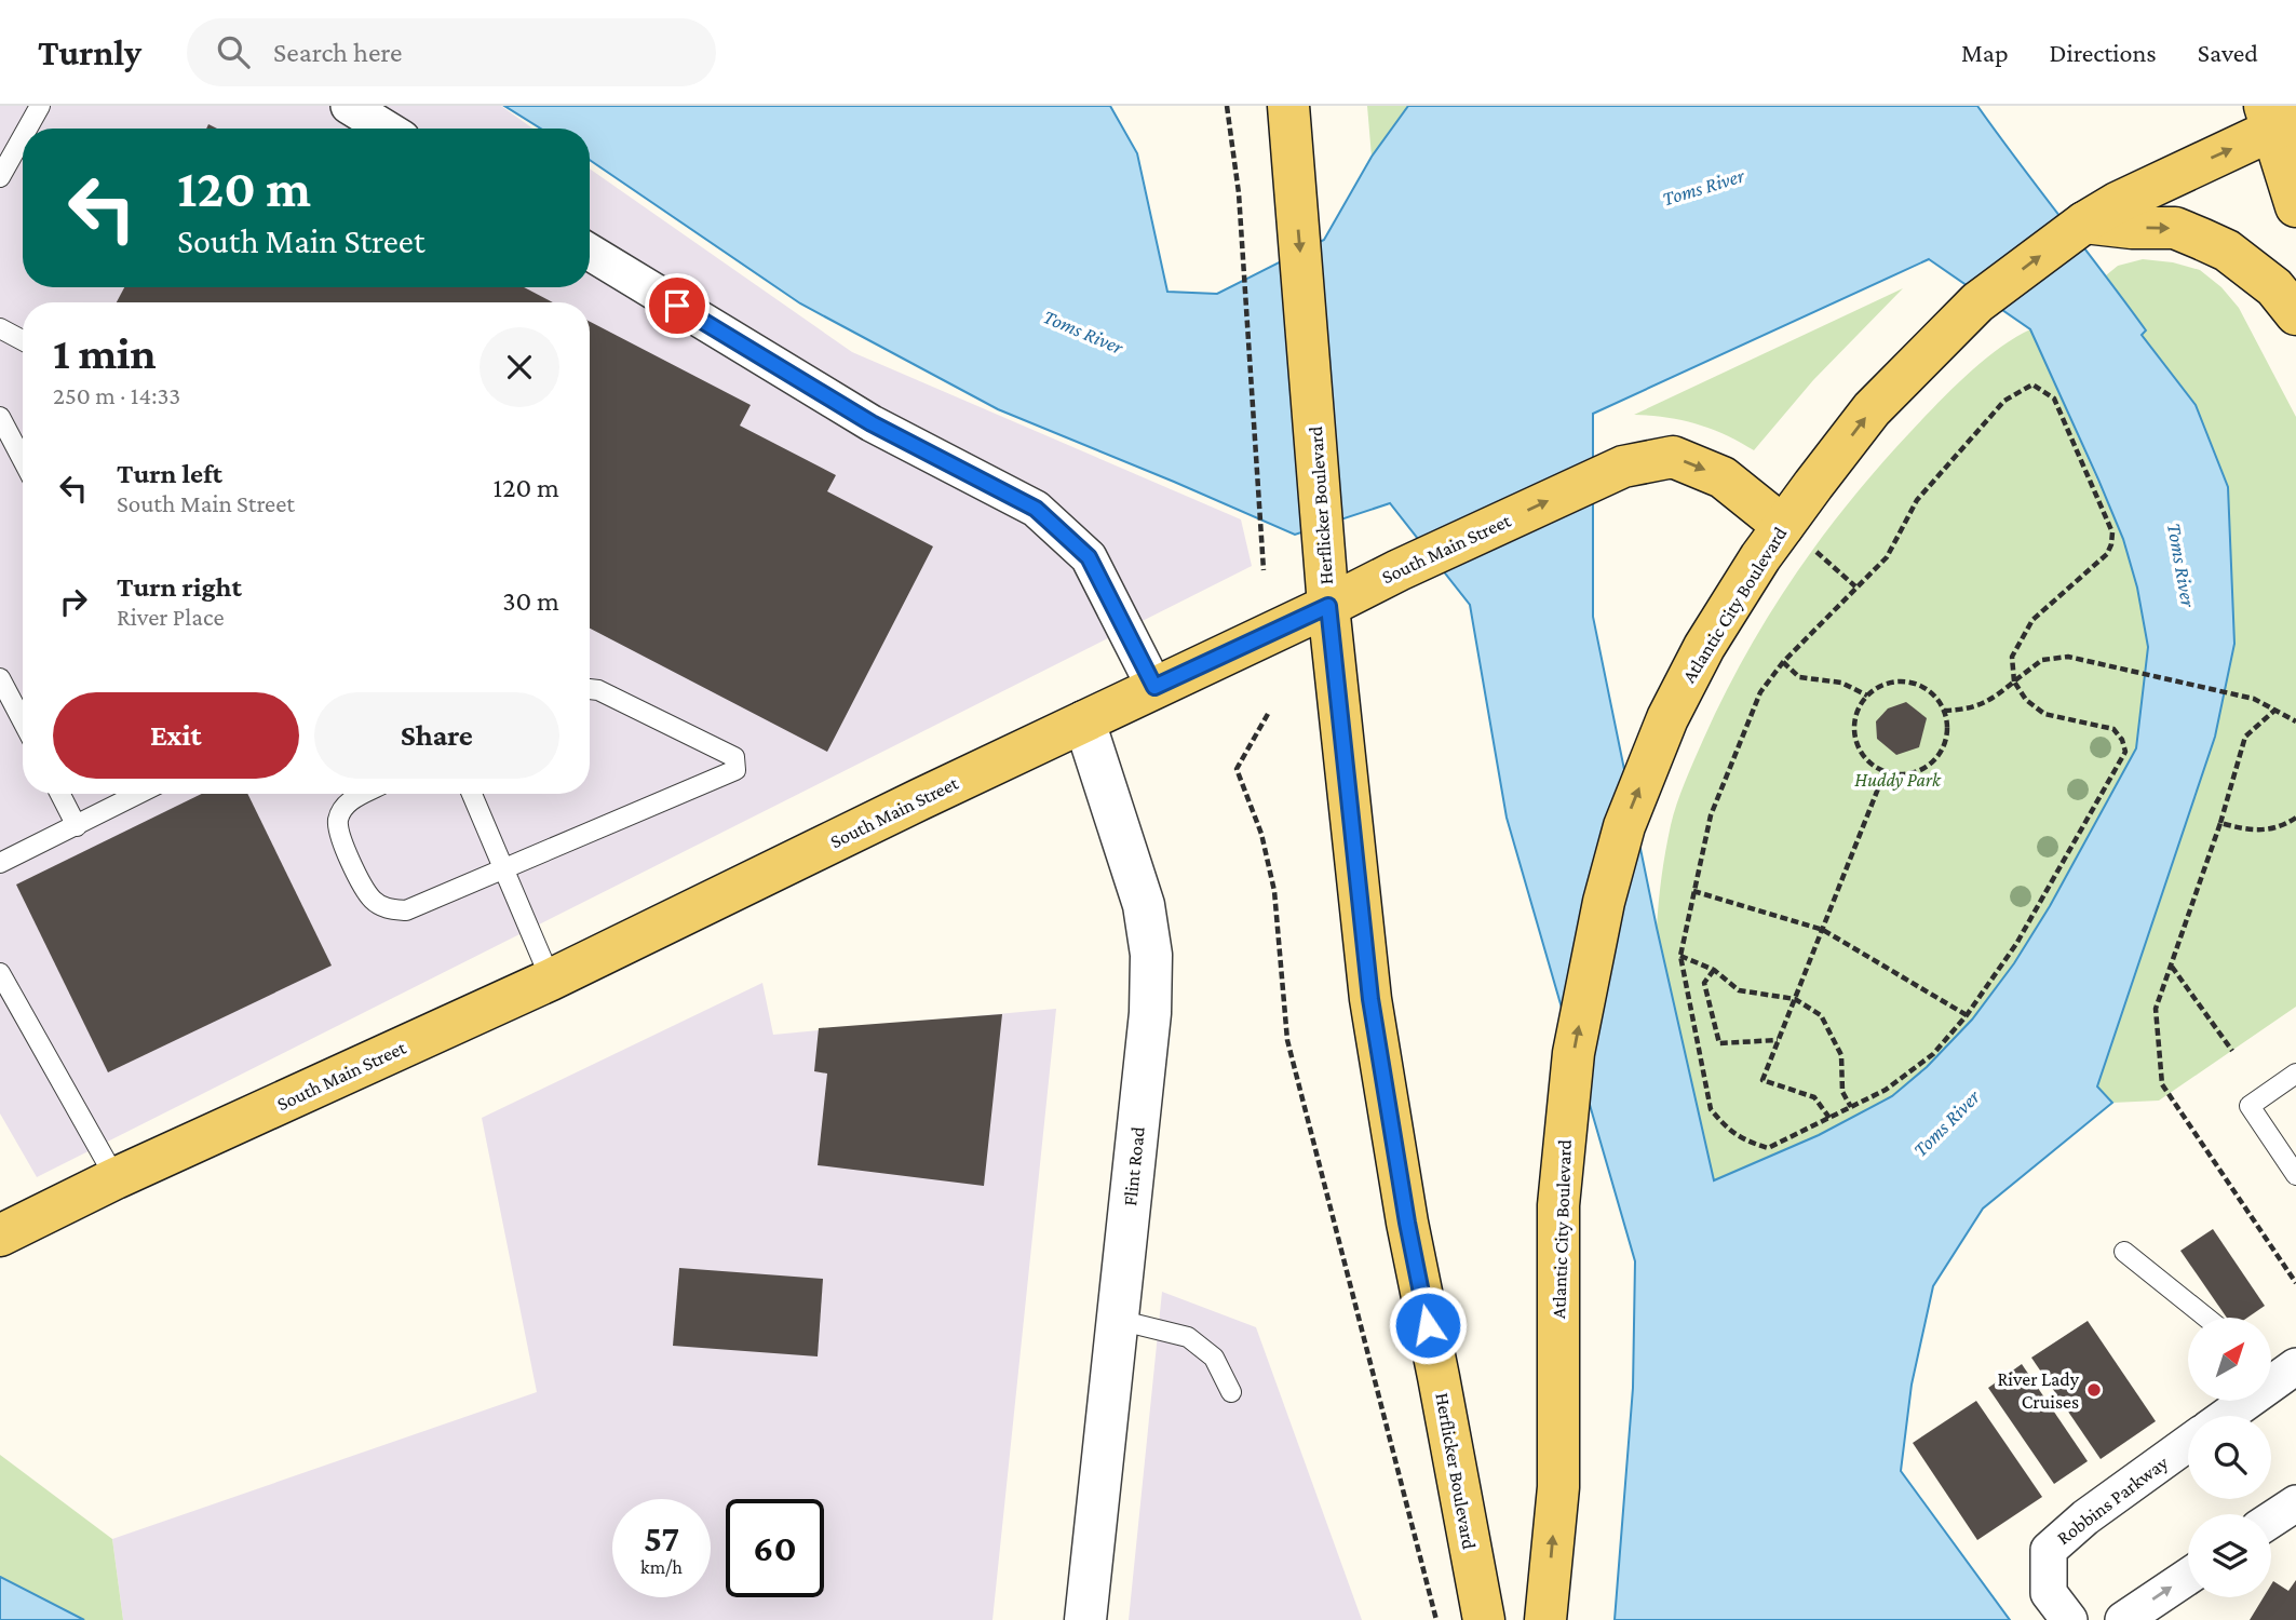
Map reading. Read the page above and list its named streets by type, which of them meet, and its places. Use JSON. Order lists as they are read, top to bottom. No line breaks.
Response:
{"streets":{"main road":["Herflicker Boulevard","South Main Street","Atlantic City Boulevard"],"street":["Flint Road","Robbins Parkway"]},"crossings":[["Herflicker Boulevard","South Main Street"],["South Main Street","Atlantic City Boulevard"],["South Main Street","Flint Road"]],"one_way":["Atlantic City Boulevard"],"water":["Toms River"],"parks":["Huddy Park"],"places":["River Lady Cruises"],"north":"top right","page":{"header":"Turnly","search":"Search here","nav":["Map","Directions","Saved"],"turn":["120 m","South Main Street"],"heading":["1 min","250 m · 14:33"],"list":[{"name":"Turn left","note":"South Main Street","value":"120 m"},{"name":"Turn right","note":"River Place","value":"30 m"}],"buttons":["Exit","Share"],"speed":"57 km/h","limit":"60"}}
